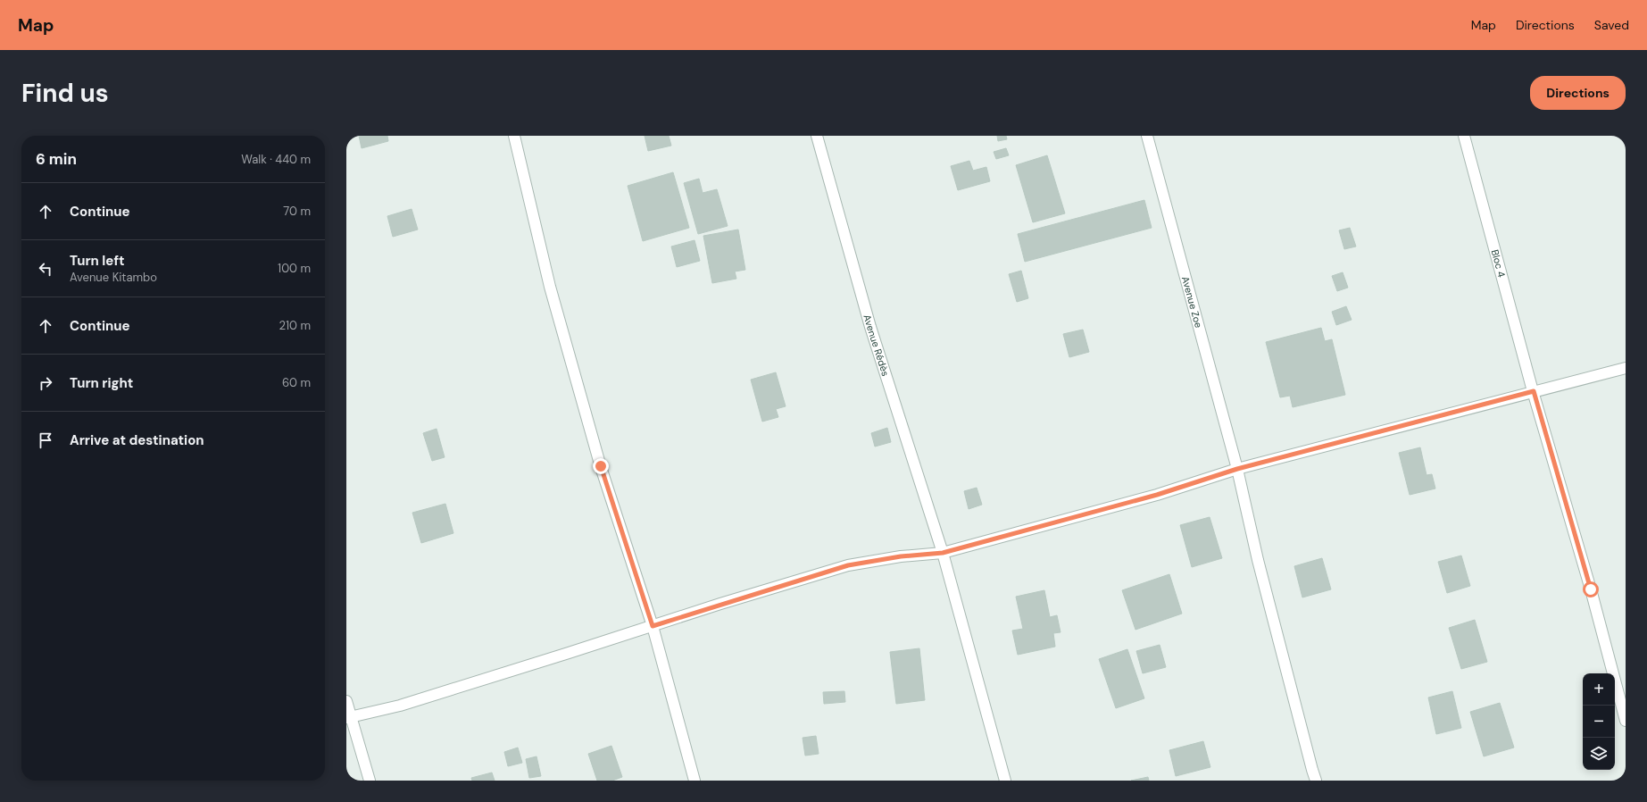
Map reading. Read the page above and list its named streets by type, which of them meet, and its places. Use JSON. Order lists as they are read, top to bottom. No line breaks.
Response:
{"streets":{"street":["Bloc 4","Avenue Zoe","Avenue Rédès"]},"page":{"header":"Map","nav":["Map","Directions","Saved"],"buttons":"Directions","title":"Find us","heading":["6 min","Walk · 440 m"],"list":[["Continue","70 m"],["Turn left","Avenue Kitambo","100 m"],["Continue","210 m"],["Turn right","60 m"],"Arrive at destination"],"map_buttons":["+","−"]}}
